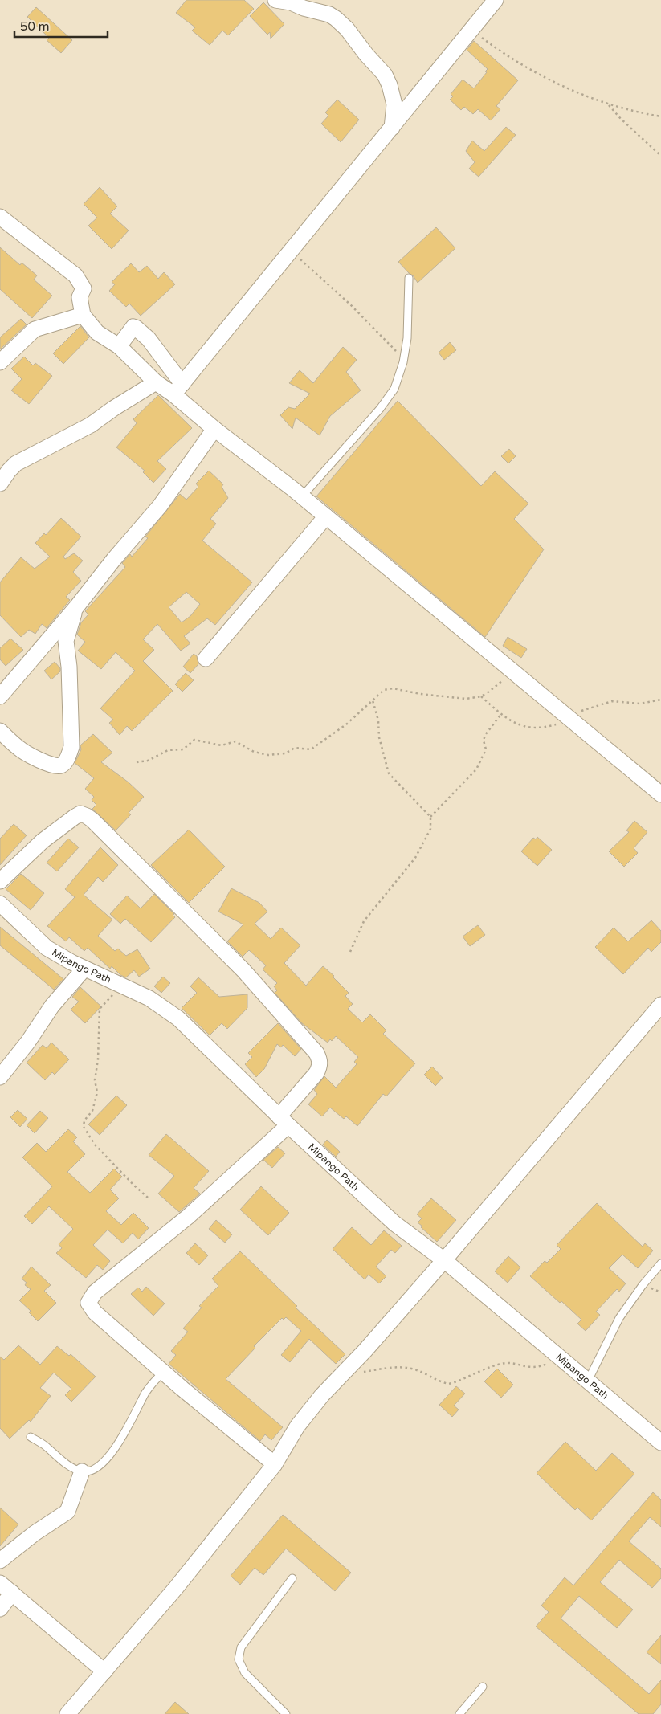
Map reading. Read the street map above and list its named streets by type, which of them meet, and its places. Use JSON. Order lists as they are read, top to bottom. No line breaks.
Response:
{"streets":{"street":["Mipango Path"]},"scale_bar":"50 m"}
